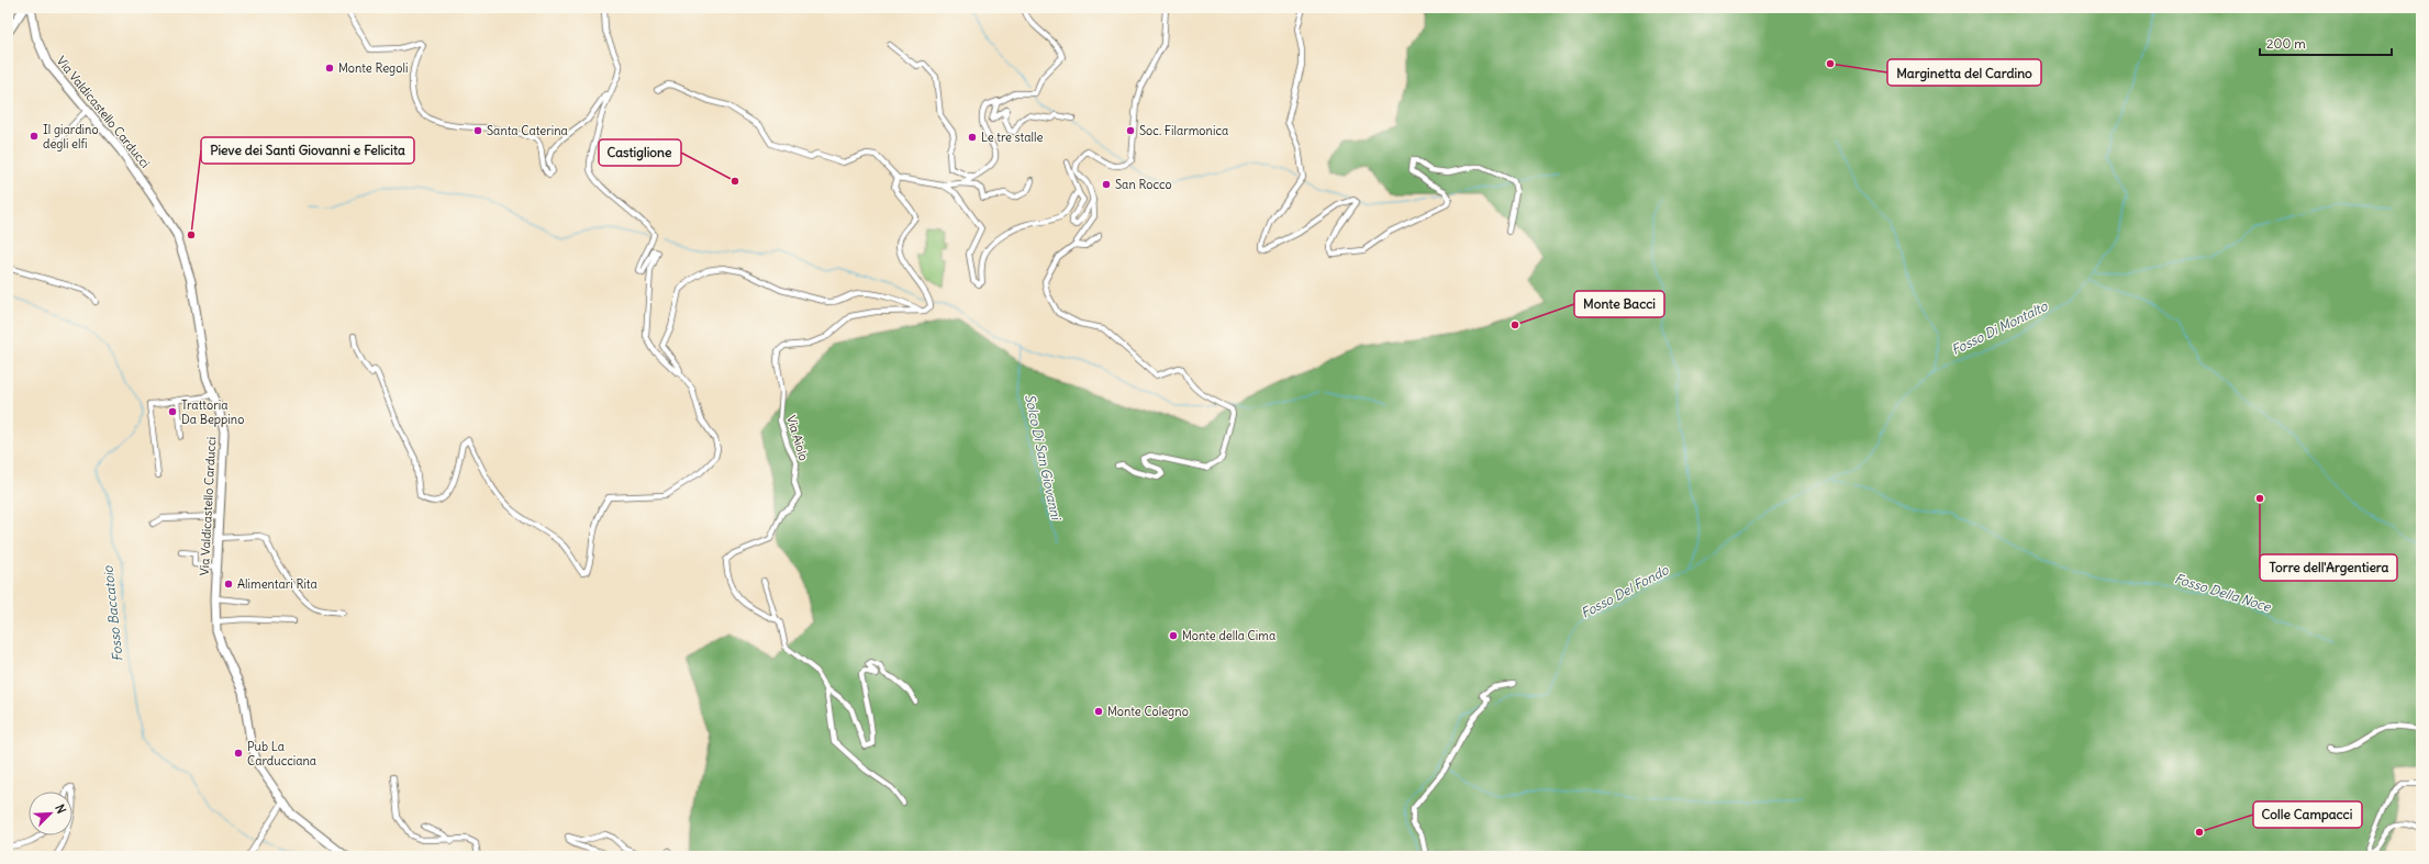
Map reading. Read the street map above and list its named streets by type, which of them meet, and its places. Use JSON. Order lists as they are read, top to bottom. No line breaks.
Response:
{"streets":{"street":["Via Valdicastello Carducci","Via Aiolo"]},"water":["Fosso Di Montalto","Solco Di San Giovanni","Fosso Del Fondo","Fosso Della Noce","Fosso Baccatoio"],"places":["Marginetta del Cardino","Monte Regoli","Santa Caterina","Soc. Filarmonica","Il giardino degli elfi","Le tre stalle","Castiglione","San Rocco","Pieve dei Santi Giovanni e Felicita","Monte Bacci","Trattoria Da Beppino","Torre dell'Argentiera","Alimentari Rita","Monte della Cima","Monte Colegno","Pub La Carducciana","Colle Campacci"],"scale_bar":"200 m","north":"top right"}
